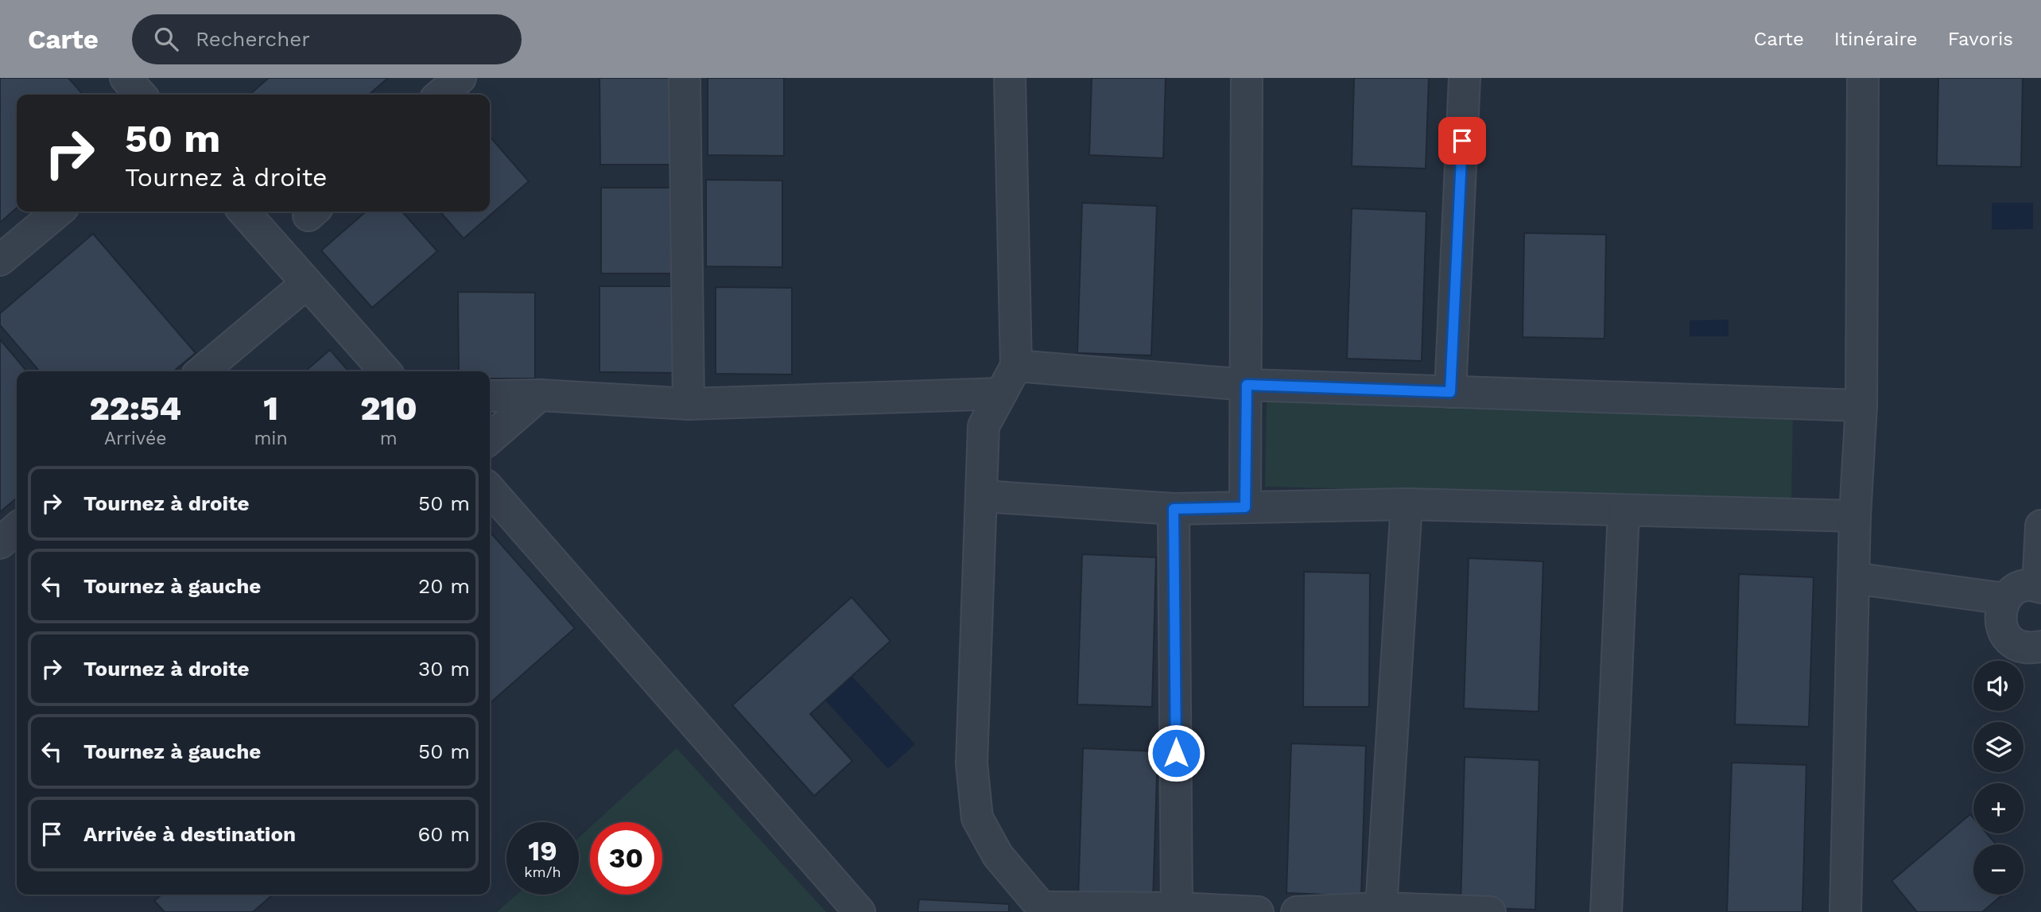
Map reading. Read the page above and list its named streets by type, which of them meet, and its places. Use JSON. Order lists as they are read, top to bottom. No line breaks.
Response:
{"page":{"header":"Carte","search":"Rechercher","nav":["Carte","Itinéraire","Favoris"],"turn":["50 m","Tournez à droite"],"eta":["22:54","Arrivée","1","min","210","m"],"list":[{"name":"Tournez à droite","value":"50 m"},{"name":"Tournez à gauche","value":"20 m"},{"name":"Tournez à droite","value":"30 m"},{"name":"Tournez à gauche","value":"50 m"},{"name":"Arrivée à destination","value":"60 m"}],"map_buttons":["+","−"],"speed":"19 km/h","limit":"30"}}
